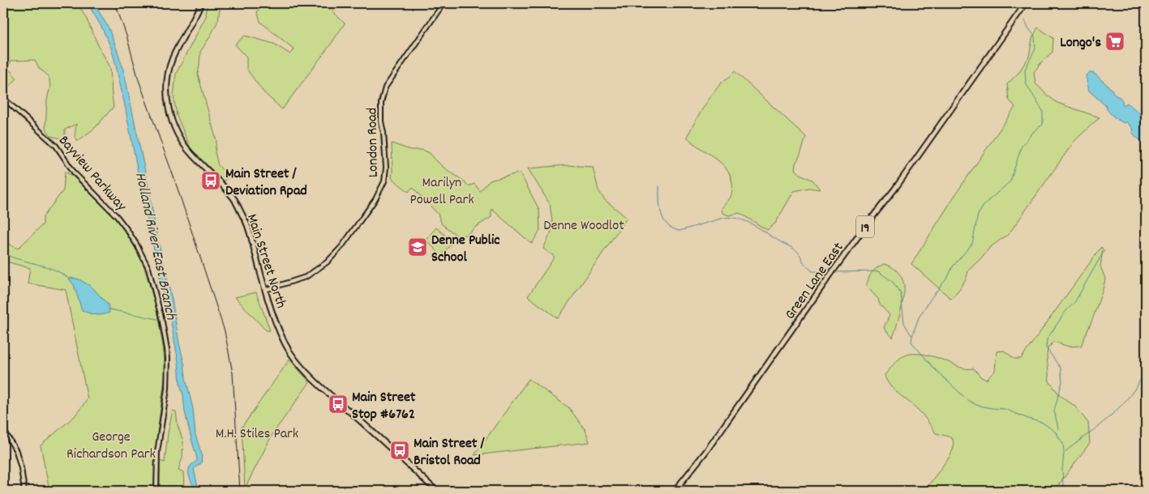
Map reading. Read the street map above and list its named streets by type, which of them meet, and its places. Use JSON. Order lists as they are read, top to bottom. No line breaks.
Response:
{"streets":{"main road":["19","Main Street North","Green Lane East"],"street":["London Road","Bayview Parkway"]},"crossings":[["London Road","Main Street North"]],"water":["Holland River East Branch"],"parks":["Marilyn Powell Park","Denne Woodlot","M.H. Stiles Park","George Richardson Park"],"places":{"supermarket":["Longo's"],"bus stop":["Main Street / Deviation Rpad","Main Street Stop #6762","Main Street / Bristol Road"],"school or university":["Denne Public School"]}}
